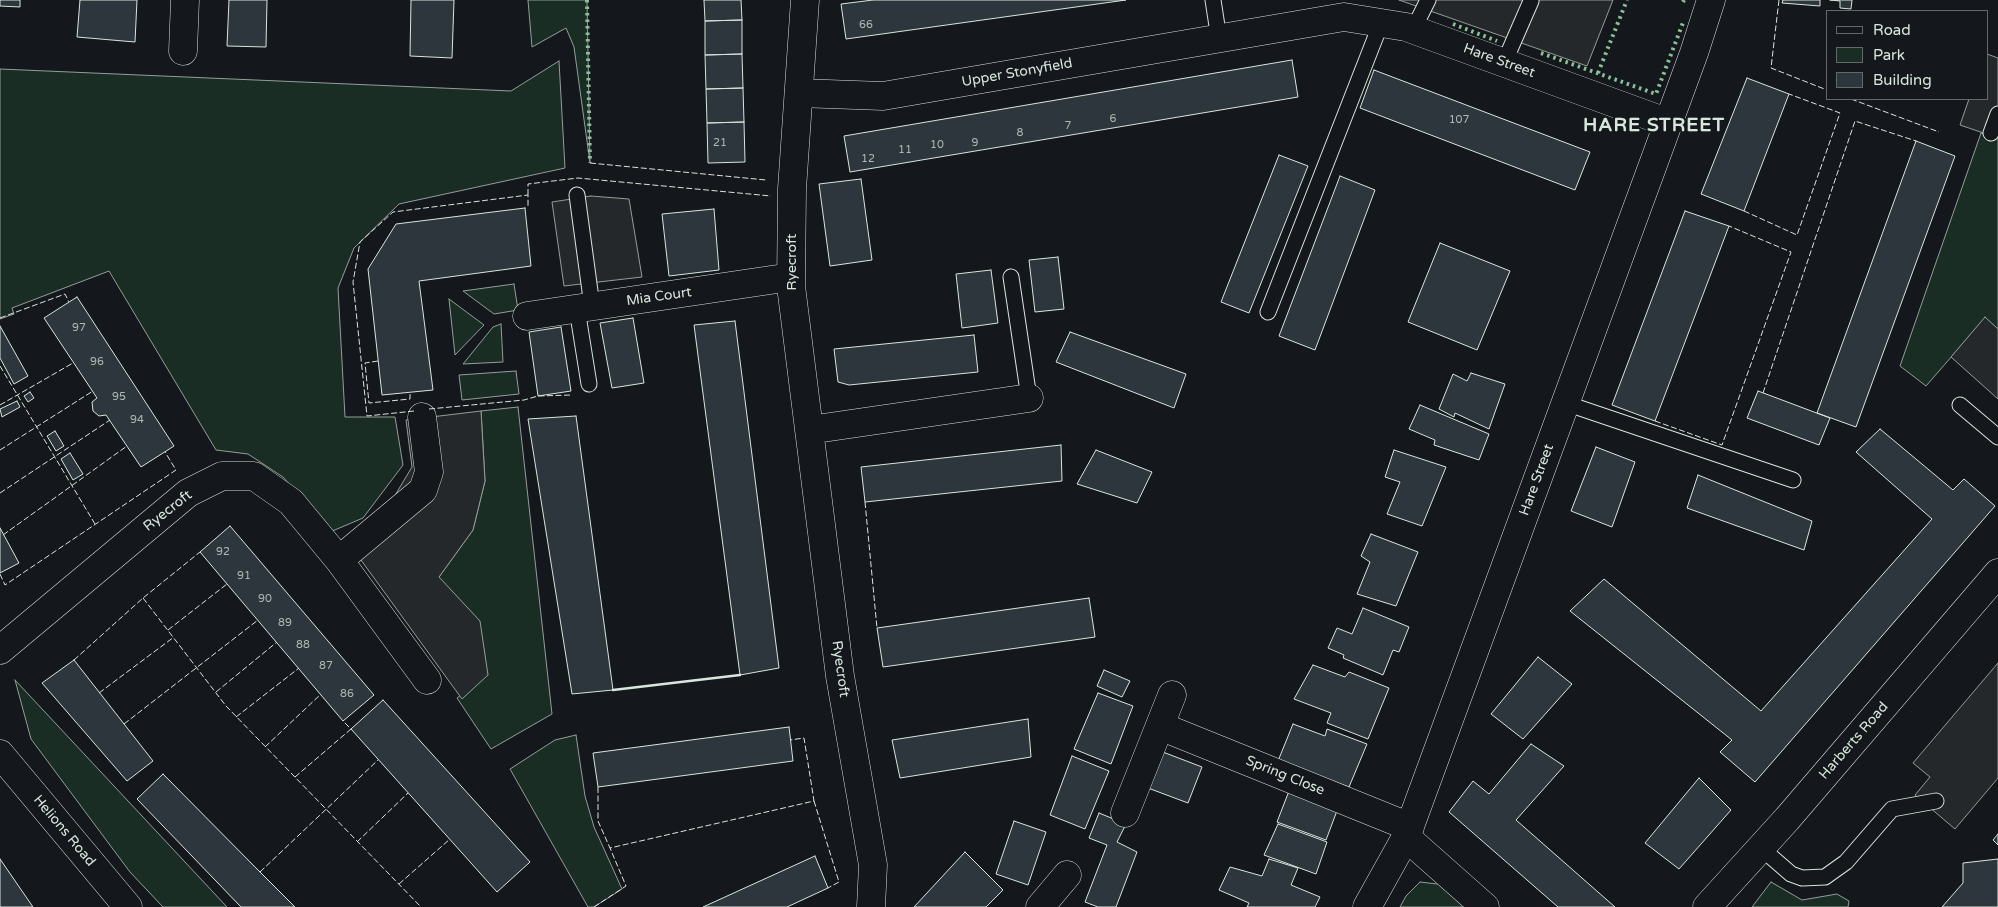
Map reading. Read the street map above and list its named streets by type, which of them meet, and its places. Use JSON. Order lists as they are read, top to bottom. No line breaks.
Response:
{"streets":{"street":["Hare Street","Upper Stonyfield","Ryecroft","Mia Court","Harberts Road","Spring Close","Helions Road"]},"crossings":[["Hare Street","Upper Stonyfield"],["Hare Street","Spring Close"],["Upper Stonyfield","Ryecroft"],["Ryecroft","Mia Court"]],"districts":["HARE STREET"],"house_numbers":["66","6","107","7","8","21","9","10","11","12","97","96","95","94","92","91","90","89","88","87","86"],"legend":["Road","Park","Building"]}
